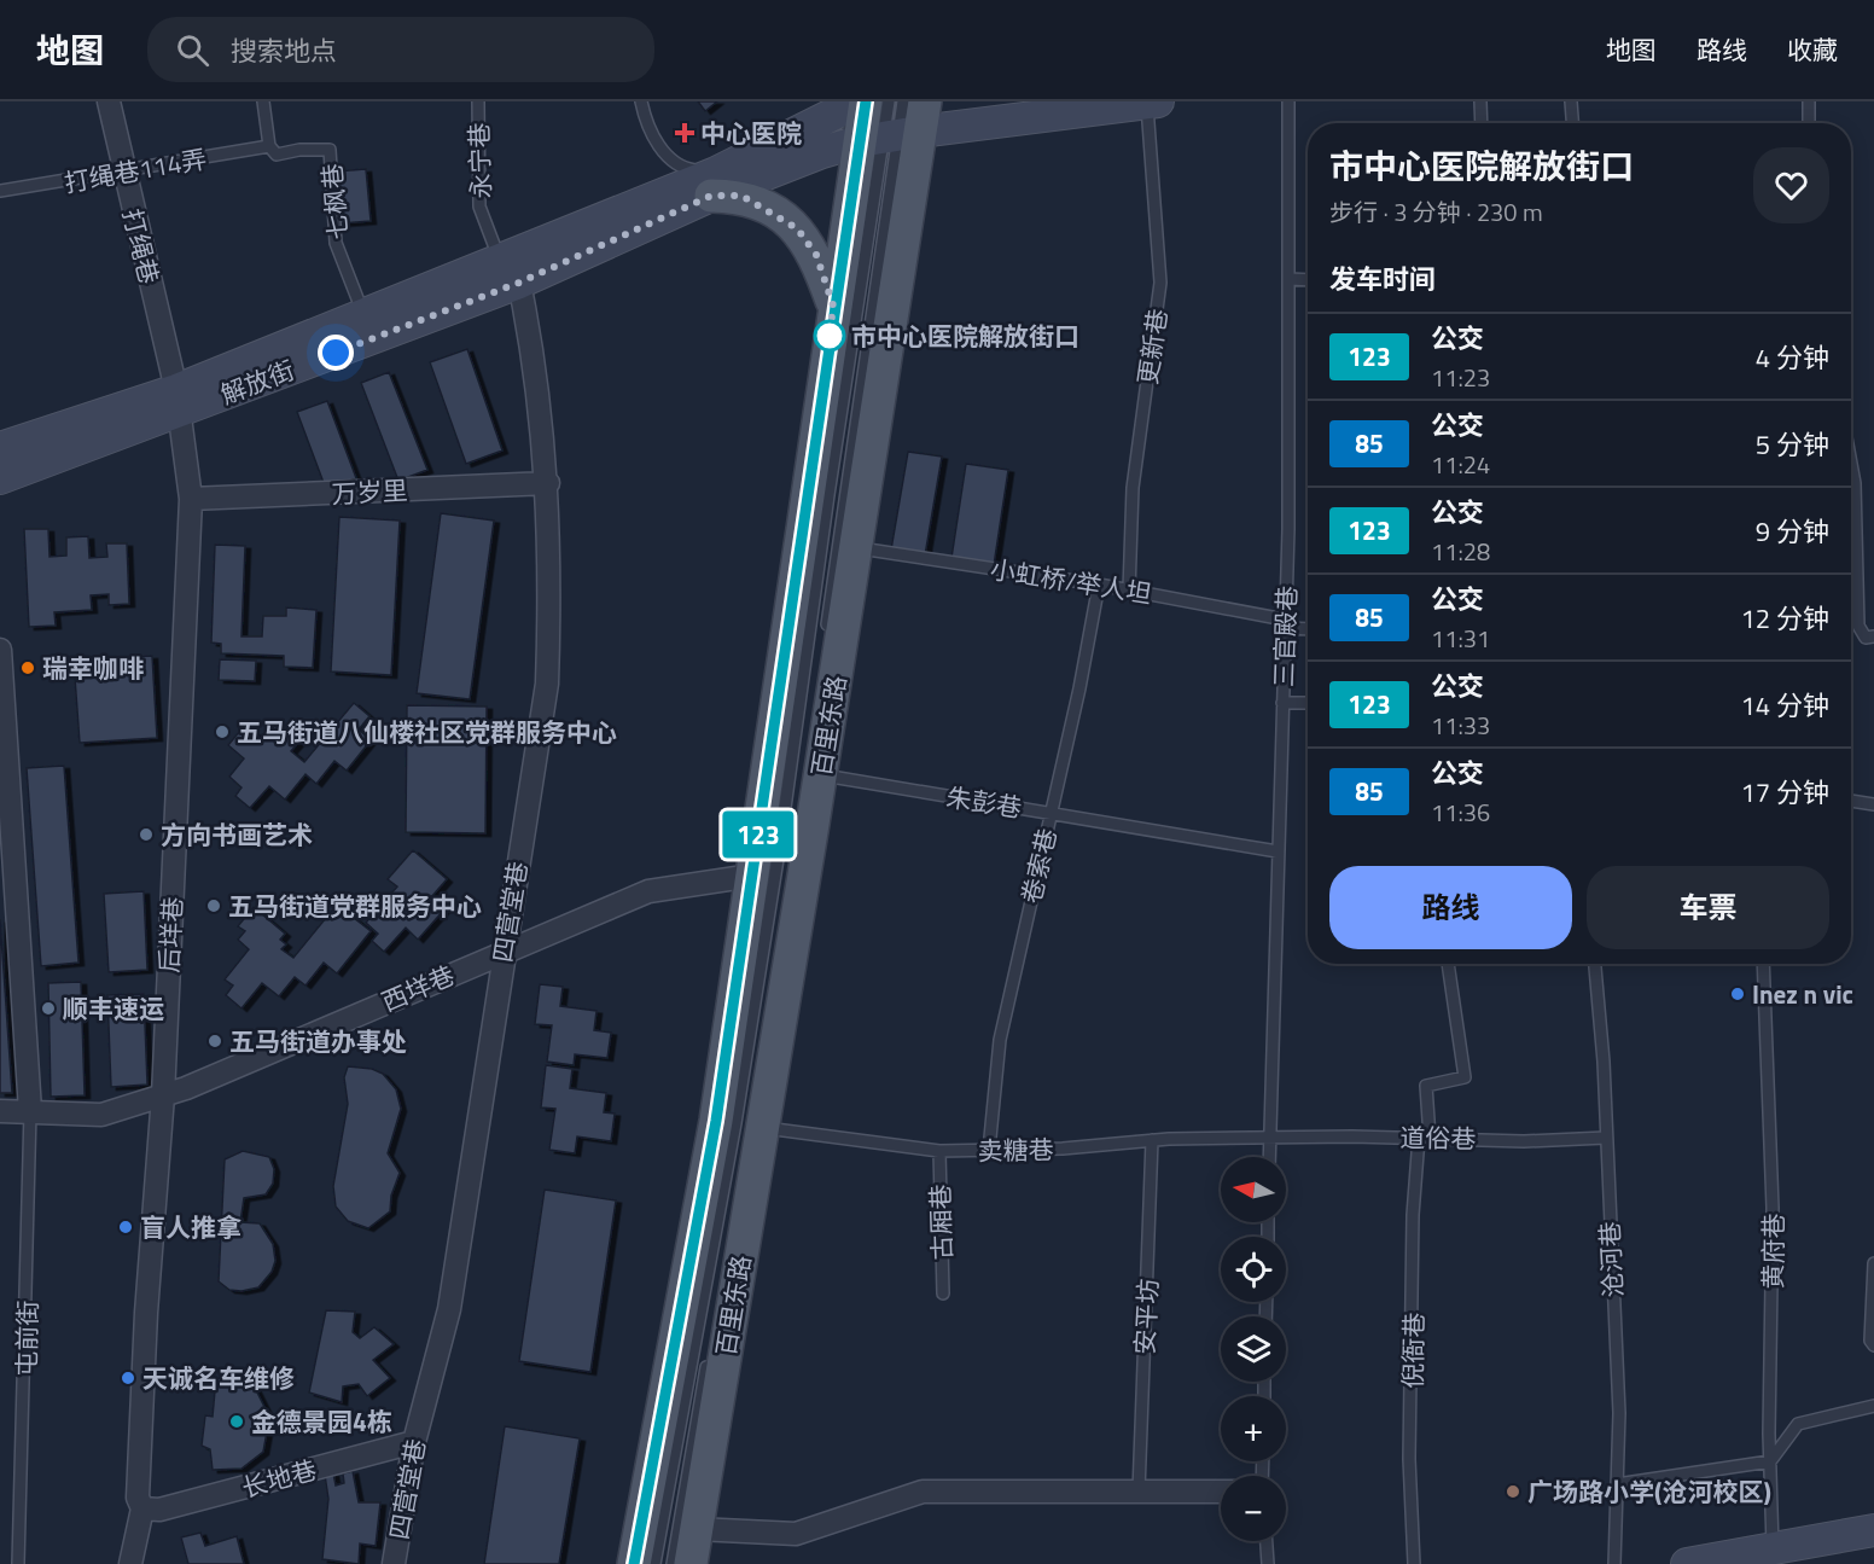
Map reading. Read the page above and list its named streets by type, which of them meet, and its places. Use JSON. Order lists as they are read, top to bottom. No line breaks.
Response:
{"streets":{"main road":["解放街","百里东路"],"street":["打绳巷","万岁里","四营堂巷","后垟巷","西垟巷","长地巷"],"lane":["永宁巷","打绳巷114弄","七枫巷","更新巷","小虹桥/举人坦","三官殿巷","朱彭巷","卷索巷","道俗巷","卖糖巷","古厢巷","黄府巷","沧河巷","安平坊","屯前街","倪衙巷"]},"crossings":[["永宁巷","解放街"],["永宁巷","四营堂巷"],["打绳巷114弄","七枫巷"],["打绳巷114弄","打绳巷"],["七枫巷","解放街"],["打绳巷","解放街"],["打绳巷","后垟巷"],["更新巷","解放街"],["更新巷","小虹桥/举人坦"],["解放街","百里东路"],["解放街","四营堂巷"],["解放街","后垟巷"],["万岁里","四营堂巷"],["万岁里","后垟巷"],["小虹桥/举人坦","三官殿巷"],["小虹桥/举人坦","百里东路"],["小虹桥/举人坦","卷索巷"],["三官殿巷","朱彭巷"],["三官殿巷","道俗巷"],["三官殿巷","卖糖巷"],["百里东路","朱彭巷"],["百里东路","西垟巷"],["百里东路","卖糖巷"],["朱彭巷","卷索巷"],["卷索巷","卖糖巷"],["四营堂巷","西垟巷"],["四营堂巷","长地巷"],["后垟巷","西垟巷"],["后垟巷","长地巷"],["西垟巷","屯前街"],["道俗巷","卖糖巷"],["道俗巷","沧河巷"],["道俗巷","倪衙巷"],["卖糖巷","古厢巷"],["卖糖巷","安平坊"]],"places":{"health":["中心医院"],"other":["市中心医院解放街口","瑞幸咖啡","五马街道八仙楼社区党群服务中心","方向书画艺术","五马街道党群服务中心","Inez n vic","顺丰速运","五马街道办事处","盲人推拿","天诚名车维修","金德景园4栋","广场路小学(沧河校区)"]},"lines":["bus line 123"],"north":"left","page":{"header":"地图","search":"搜索地点","nav":["地图","路线","收藏"],"on_map":"123","heading":[["市中心医院解放街口","步行 · 3 分钟 · 230 m"],"发车时间"],"list":[{"mark":"123","name":"公交","note":"11:23","value":"4 分钟"},{"mark":"85","name":"公交","note":"11:24","value":"5 分钟"},{"mark":"123","name":"公交","note":"11:28","value":"9 分钟"},{"mark":"85","name":"公交","note":"11:31","value":"12 分钟"},{"mark":"123","name":"公交","note":"11:33","value":"14 分钟"},{"mark":"85","name":"公交","note":"11:36","value":"17 分钟"}],"buttons":["路线","车票"],"map_buttons":["+","−"]}}
